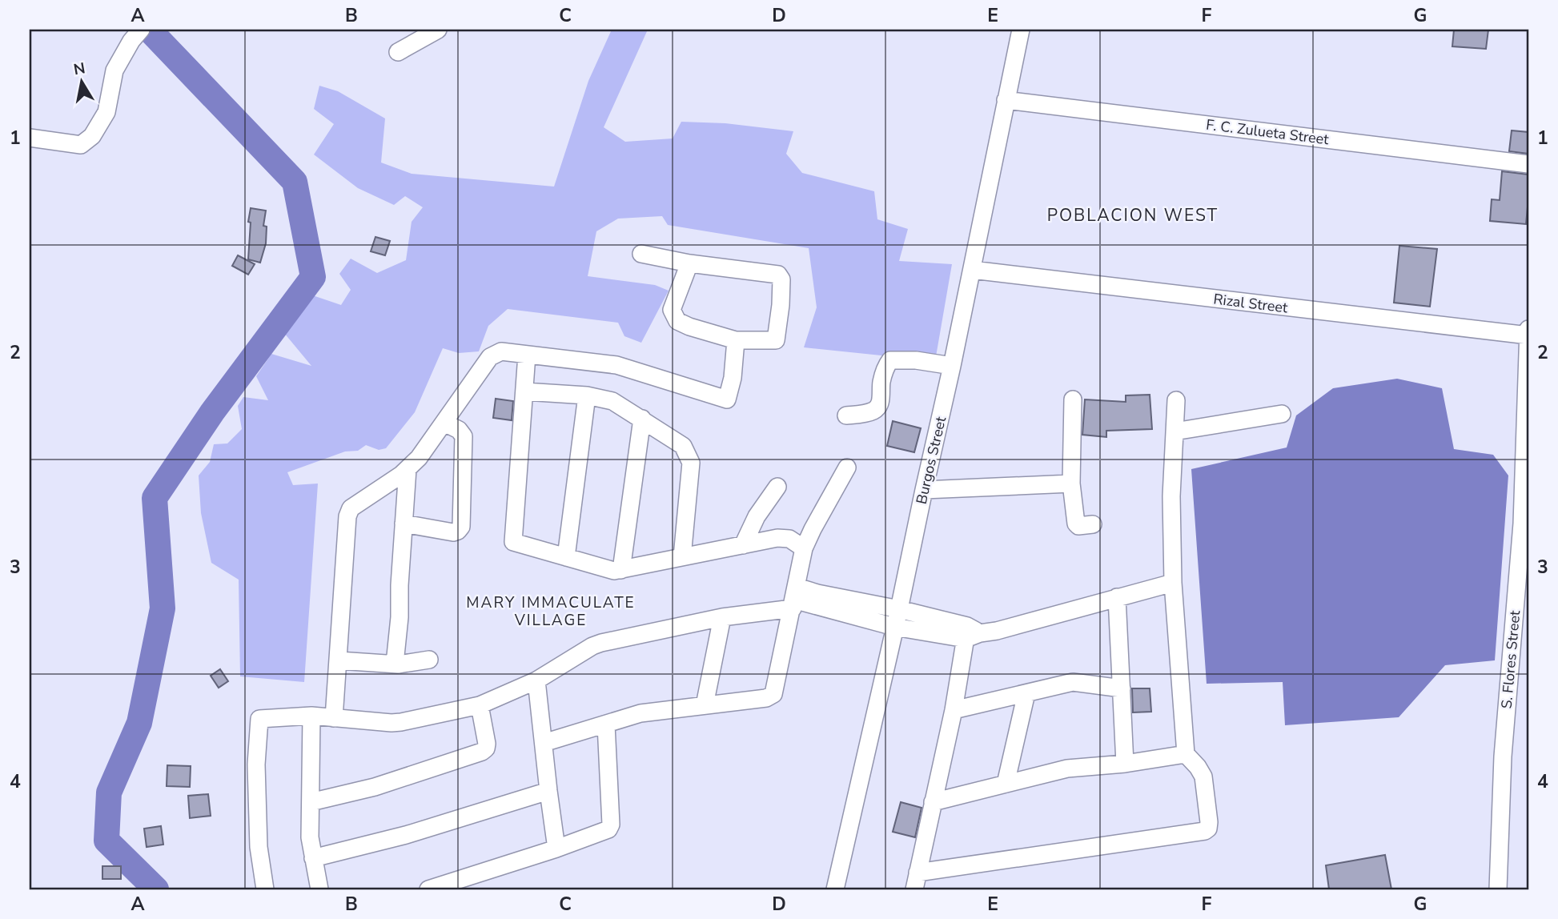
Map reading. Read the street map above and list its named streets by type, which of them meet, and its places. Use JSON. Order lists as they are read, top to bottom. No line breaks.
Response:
{"streets":{"street":["F. C. Zulueta Street","Rizal Street","Burgos Street","S. Flores Street"]},"crossings":[["F. C. Zulueta Street","Burgos Street"],["Rizal Street","Burgos Street"],["Rizal Street","S. Flores Street"]],"districts":["POBLACION WEST","MARY IMMACULATE VILLAGE"],"north":"top","grid":{"columns":["A","B","C","D","E","F","G"],"rows":["1","2","3","4"]}}
